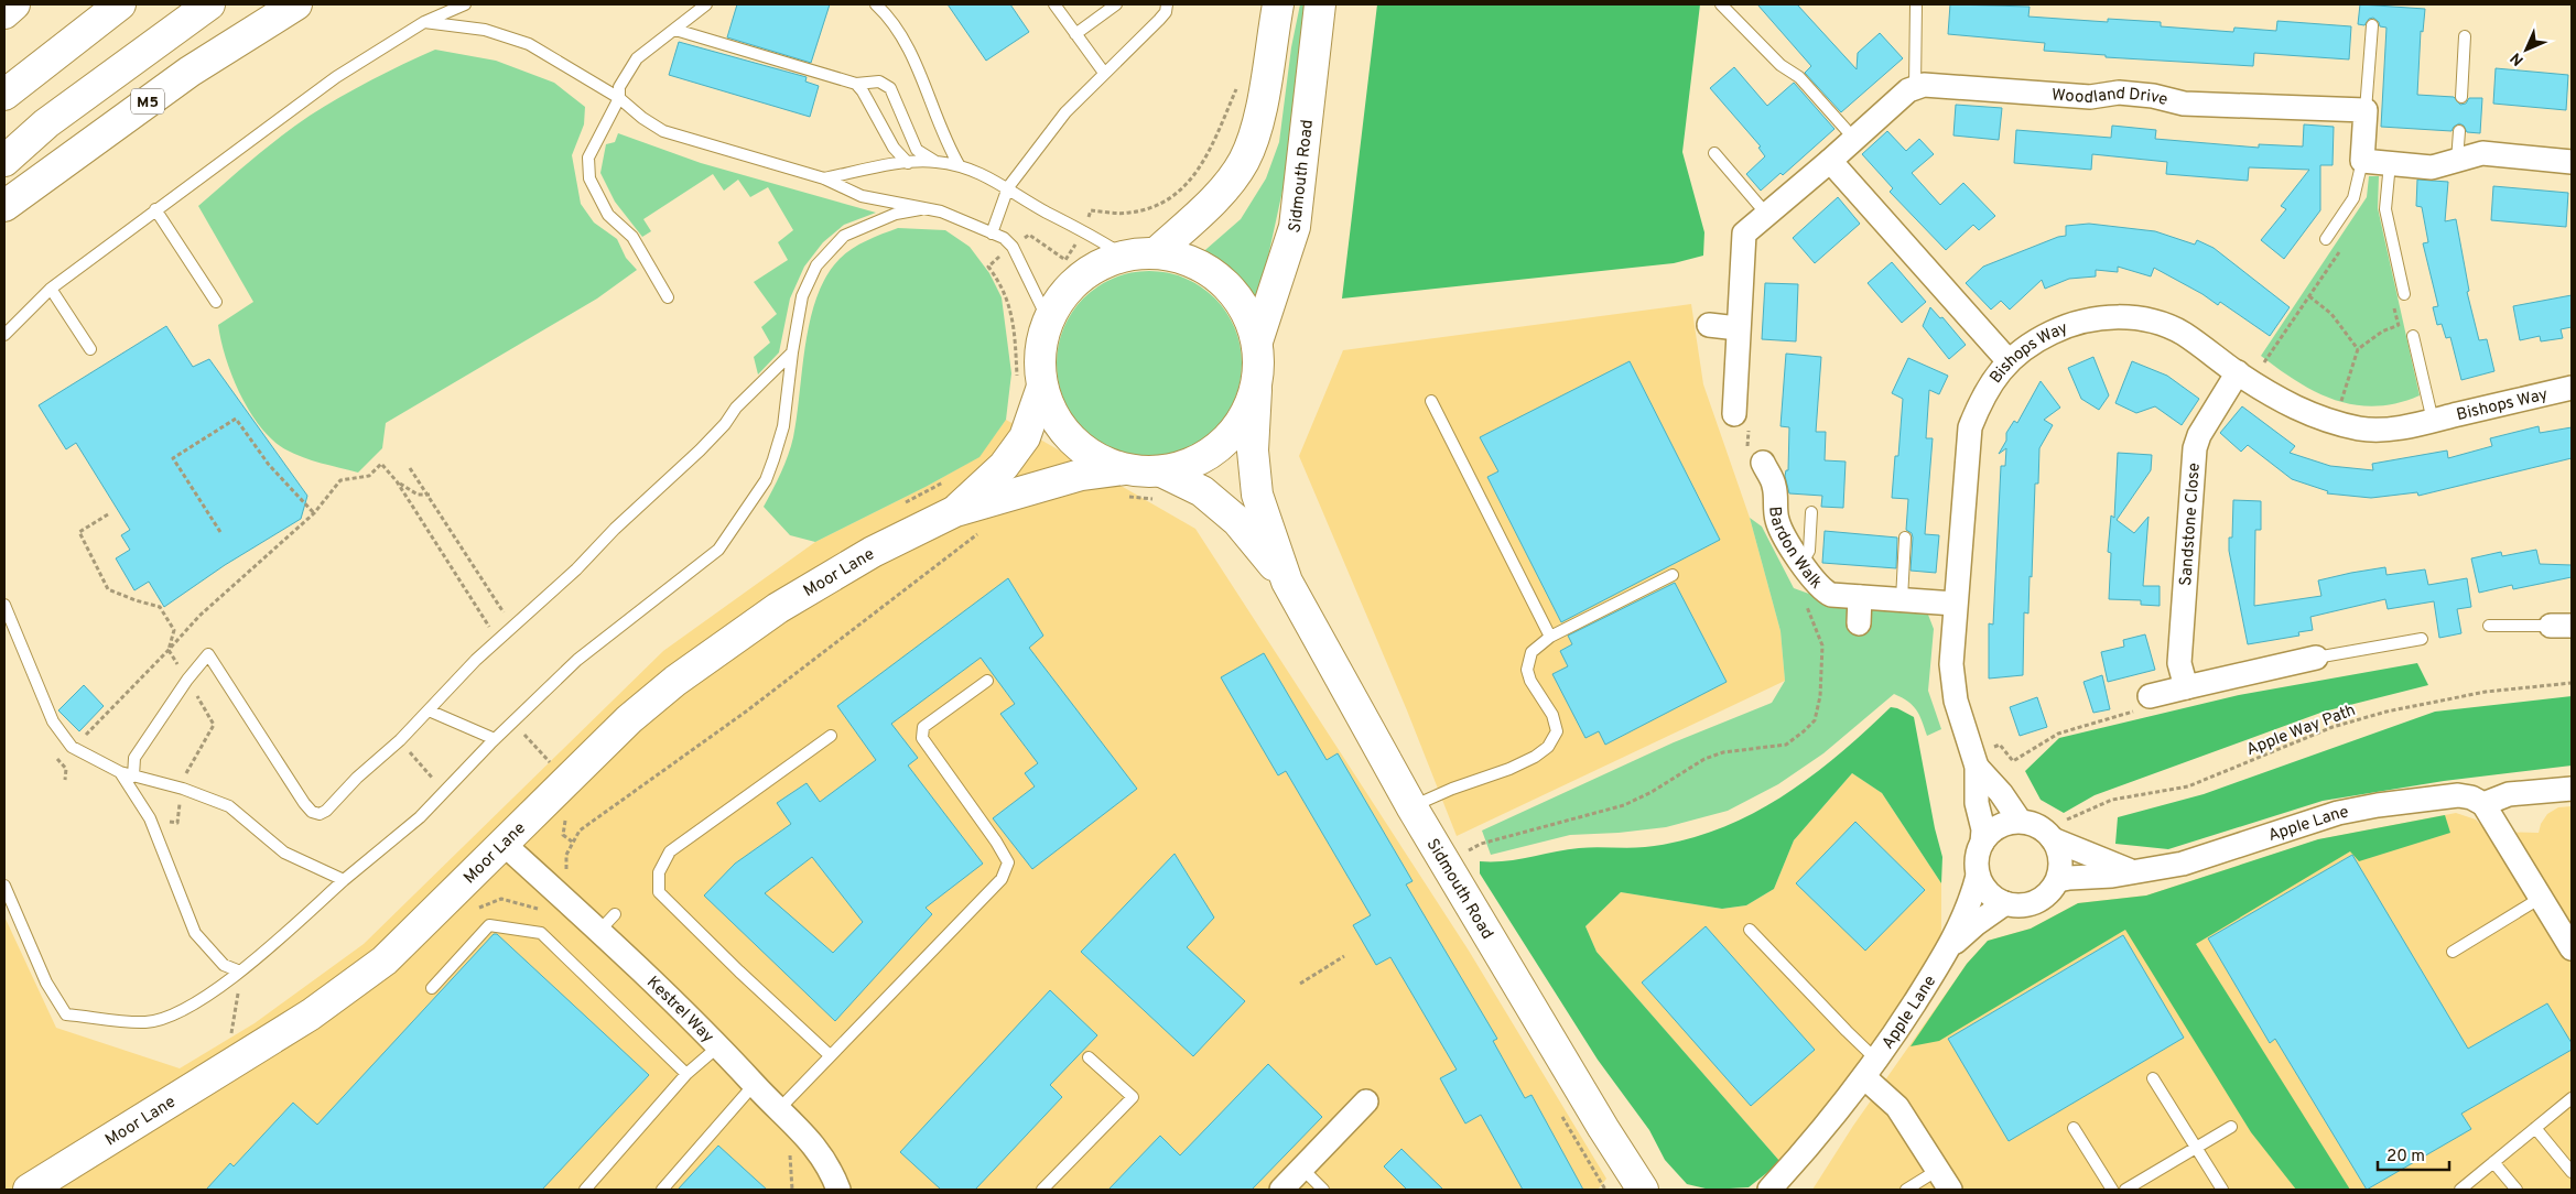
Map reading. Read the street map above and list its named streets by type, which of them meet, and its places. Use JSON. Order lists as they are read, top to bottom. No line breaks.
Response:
{"streets":{"main road":["M5","Sidmouth Road","Moor Lane"],"street":["Woodland Drive","Bishops Way","Sandstone Close","Bardon Walk","Apple Lane","Kestrel Way"],"path":["Apple Way Path"]},"crossings":[["Bishops Way","Sandstone Close"],["Bishops Way","Bardon Walk"],["Bishops Way","Apple Way Path"],["Bishops Way","Apple Lane"],["Moor Lane","Kestrel Way"],["Apple Way Path","Apple Lane"]],"scale_bar":"20 m","north":"bottom left"}
